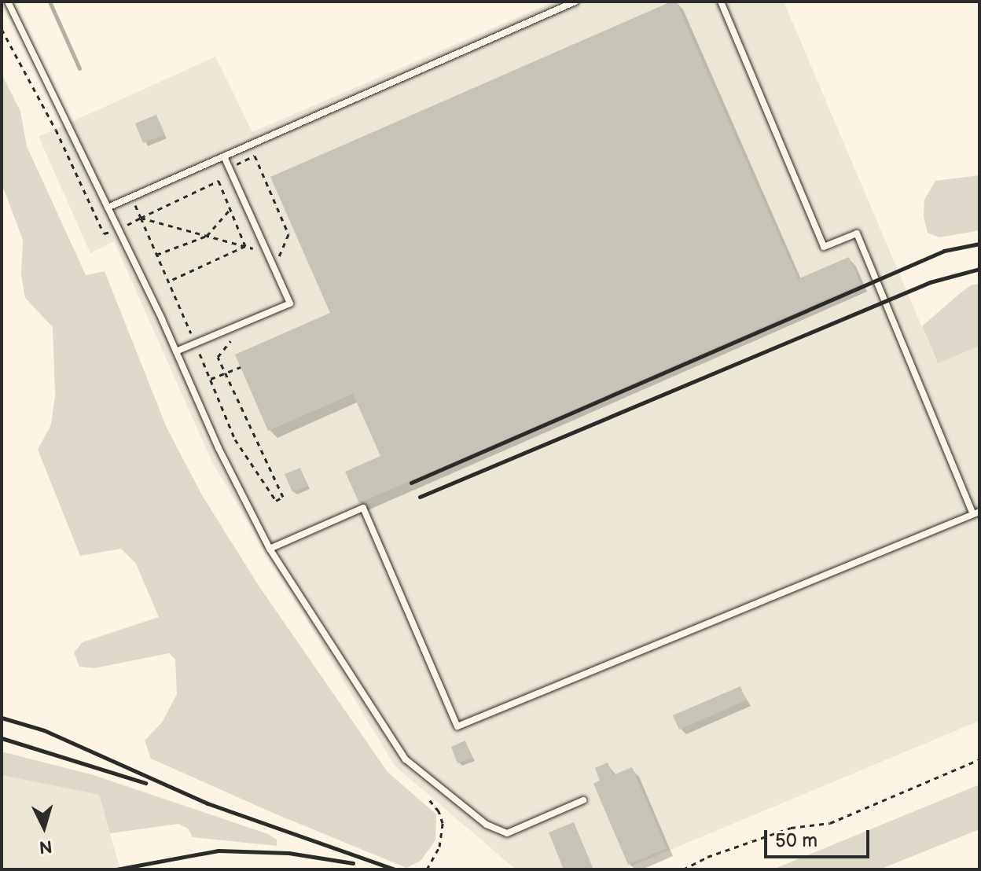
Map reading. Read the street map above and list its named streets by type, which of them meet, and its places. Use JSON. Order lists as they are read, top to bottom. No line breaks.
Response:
{"scale_bar":"50 m","north":"bottom"}
